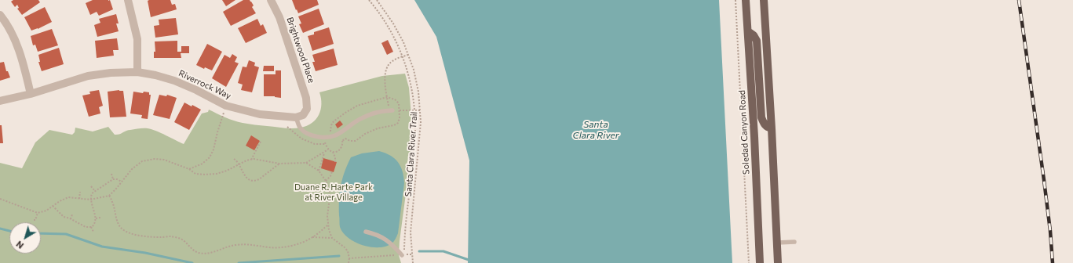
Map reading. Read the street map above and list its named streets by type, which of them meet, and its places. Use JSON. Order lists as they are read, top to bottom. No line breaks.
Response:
{"streets":{"main road":["Soledad Canyon Road"],"street":["Brightwood Place","Riverrock Way"],"path":["Santa Clara River Trail"]},"crossings":[["Brightwood Place","Riverrock Way"]],"water":["Santa Clara River"],"parks":["Duane R. Harte Park at River Village"],"north":"bottom left"}
